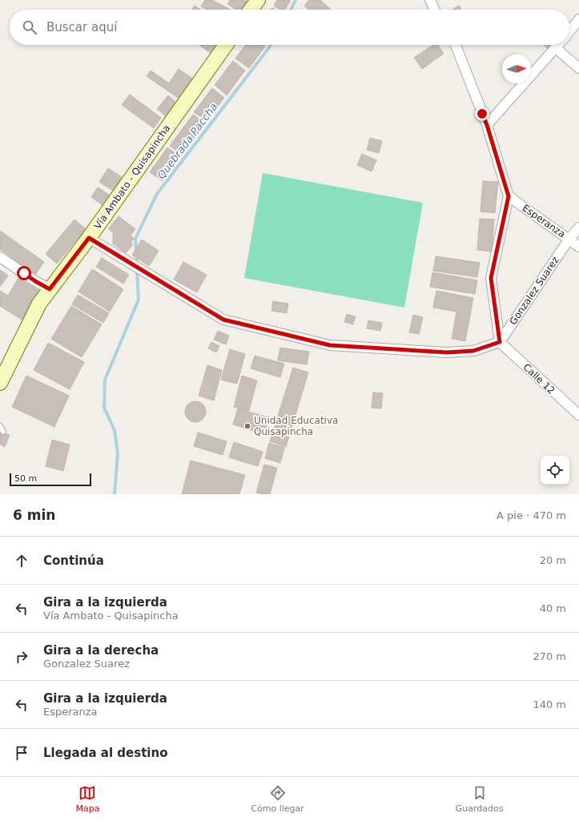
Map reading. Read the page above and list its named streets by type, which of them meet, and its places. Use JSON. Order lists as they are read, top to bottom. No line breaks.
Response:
{"streets":{"street":["Vía Ambato - Quisapincha","Esperanza","Gonzalez Suarez","Calle 12"]},"crossings":[["Esperanza","Gonzalez Suarez"],["Esperanza","Calle 12"],["Gonzalez Suarez","Calle 12"]],"water":["Quebrada Paccha"],"places":["Unidad Educativa Quisapincha"],"scale_bar":"50 m","north":"right","page":{"search":"Buscar aquí","scale":"50 m","heading":["6 min","A pie · 470 m"],"list":[["Continúa","20 m"],["Gira a la izquierda","Vía Ambato - Quisapincha","40 m"],["Gira a la derecha","Gonzalez Suarez","270 m"],["Gira a la izquierda","Esperanza","140 m"],"Llegada al destino"],"nav":["Mapa","Cómo llegar","Guardados"]}}
